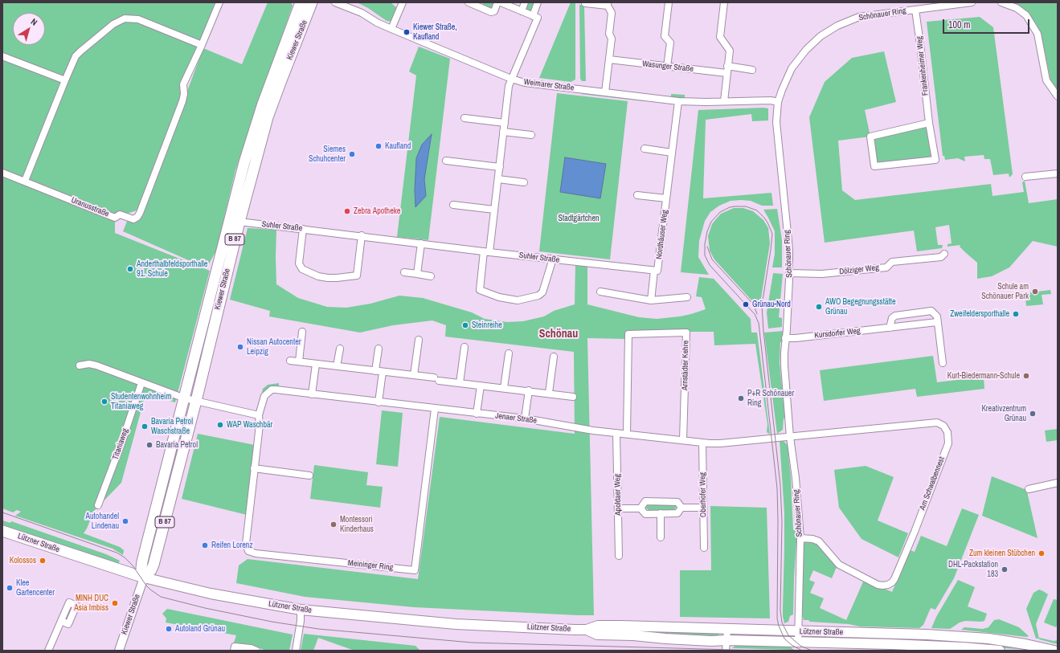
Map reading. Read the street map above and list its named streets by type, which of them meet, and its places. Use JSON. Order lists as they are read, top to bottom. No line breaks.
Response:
{"streets":{"main road":["Kiewer Straße","B 87","Lützner Straße"],"street":["Schönauer Ring","Frankenheimer Weg","Wasunger Straße","Weimarer Straße","Uranusstraße","Suhler Straße","Nordhäuser Weg","Dölziger Weg","Kursdorfer Weg","Arnstädter Kehre","Jenaer Straße","Titaniaweg","Am Schwalbennest","Apoldaer Weg","Oberhofer Weg","Meininger Ring"]},"crossings":[["Schönauer Ring","Frankenheimer Weg"],["Schönauer Ring","Weimarer Straße"],["Schönauer Ring","Dölziger Weg"],["Schönauer Ring","Kursdorfer Weg"],["Schönauer Ring","Jenaer Straße"],["Schönauer Ring","Am Schwalbennest"],["Schönauer Ring","Lützner Straße"],["Kiewer Straße","Suhler Straße"],["Kiewer Straße","Lützner Straße"],["Weimarer Straße","Nordhäuser Weg"],["Suhler Straße","Nordhäuser Weg"],["Arnstädter Kehre","Jenaer Straße"],["Jenaer Straße","Am Schwalbennest"],["Jenaer Straße","Apoldaer Weg"],["Jenaer Straße","Oberhofer Weg"],["Jenaer Straße","Meininger Ring"]],"districts":["Schönau"],"parks":["Stadtgärtchen"],"places":["Kiewer Straße, Kaufland","Kaufland","Siemes Schuhcenter","Zebra Apotheke","Anderthalbfeldsporthalle 91. Schule","Schule am Schönauer Park","Grünau-Nord","AWO Begegnungsstätte Grünau","Zweifeldersporthalle","Steinreihe","Nissan Autocenter Leipzig","Kurt-Biedermann-Schule","P+R Schönauer Ring","Studentenwohnheim Titaniaweg","Kreativzentrum Grünau","WAP Waschbär","Bavaria Petrol Waschstraße","Bavaria Petrol","Autohandel Lindenau","Montessori Kinderhaus","Reifen Lorenz","Zum kleinen Stübchen","Kolossos","DHL-Packstation 183","Klee Gartencenter","MINH DUC Asia Imbiss","Autoland Grünau"],"scale_bar":"100 m","north":"top right"}
